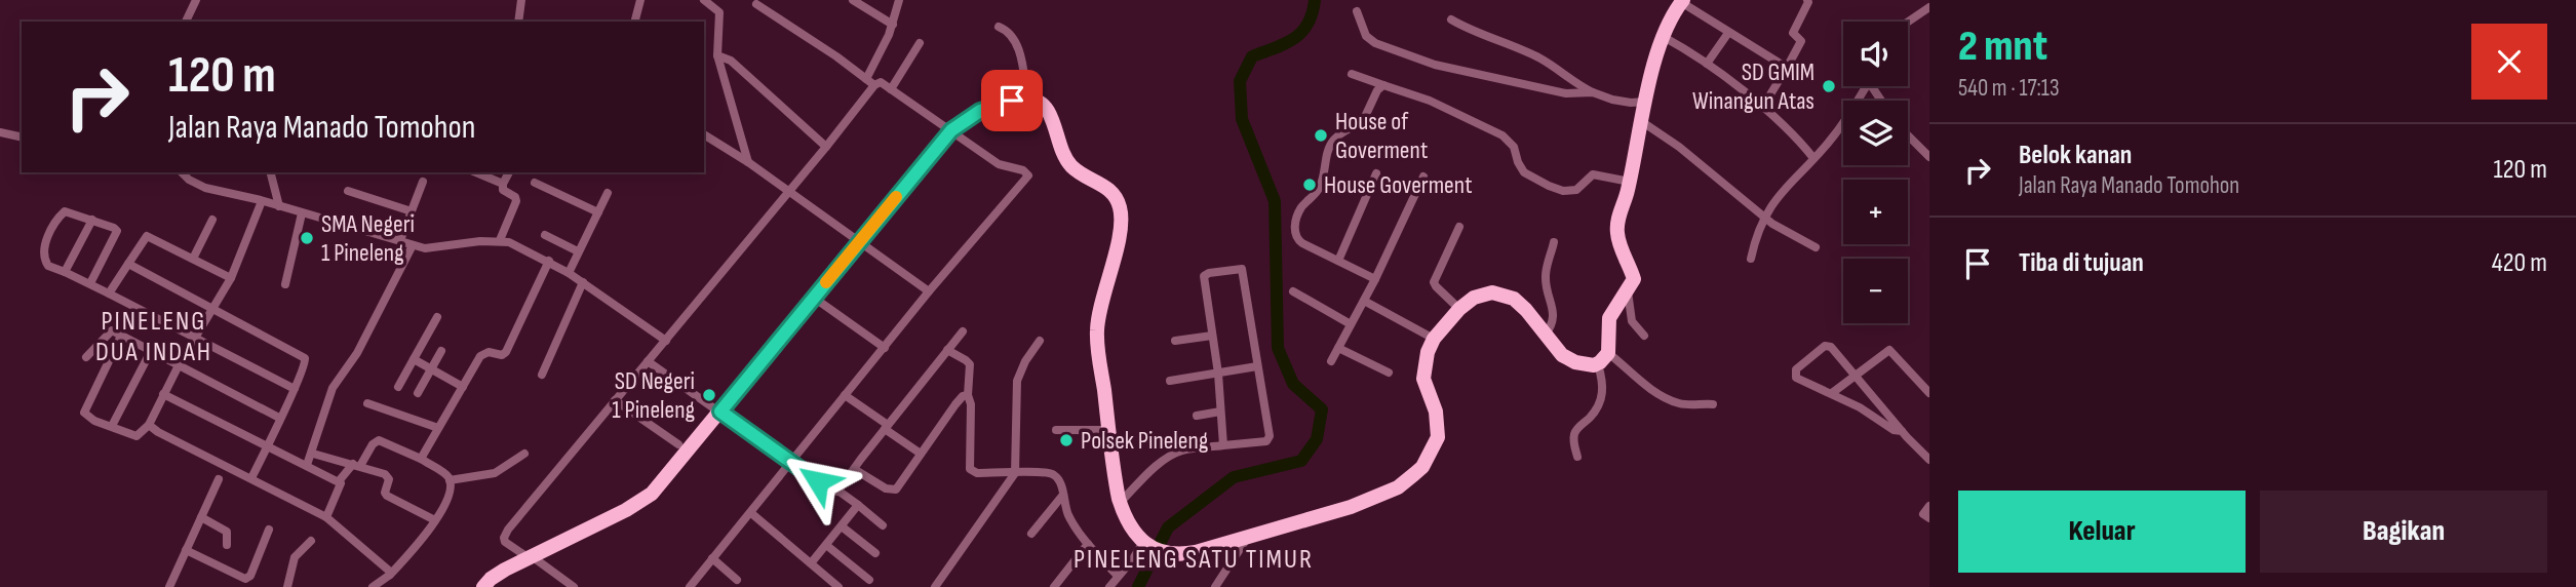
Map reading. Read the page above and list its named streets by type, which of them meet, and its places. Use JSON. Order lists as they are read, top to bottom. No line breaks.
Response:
{"districts":["PINELENG DUA INDAH","PINELENG SATU TIMUR"],"places":["SD GMIM Winangun Atas","House of Goverment","House Goverment","SMA Negeri 1 Pineleng","SD Negeri 1 Pineleng","Polsek Pineleng"],"page":{"heading":["2 mnt","540 m · 17:13"],"map_buttons":["+","−"],"turn":["120 m","Jalan Raya Manado Tomohon"],"list":[{"name":"Belok kanan","note":"Jalan Raya Manado Tomohon","value":"120 m"},{"name":"Tiba di tujuan","value":"420 m"}],"buttons":["Keluar","Bagikan"]}}
